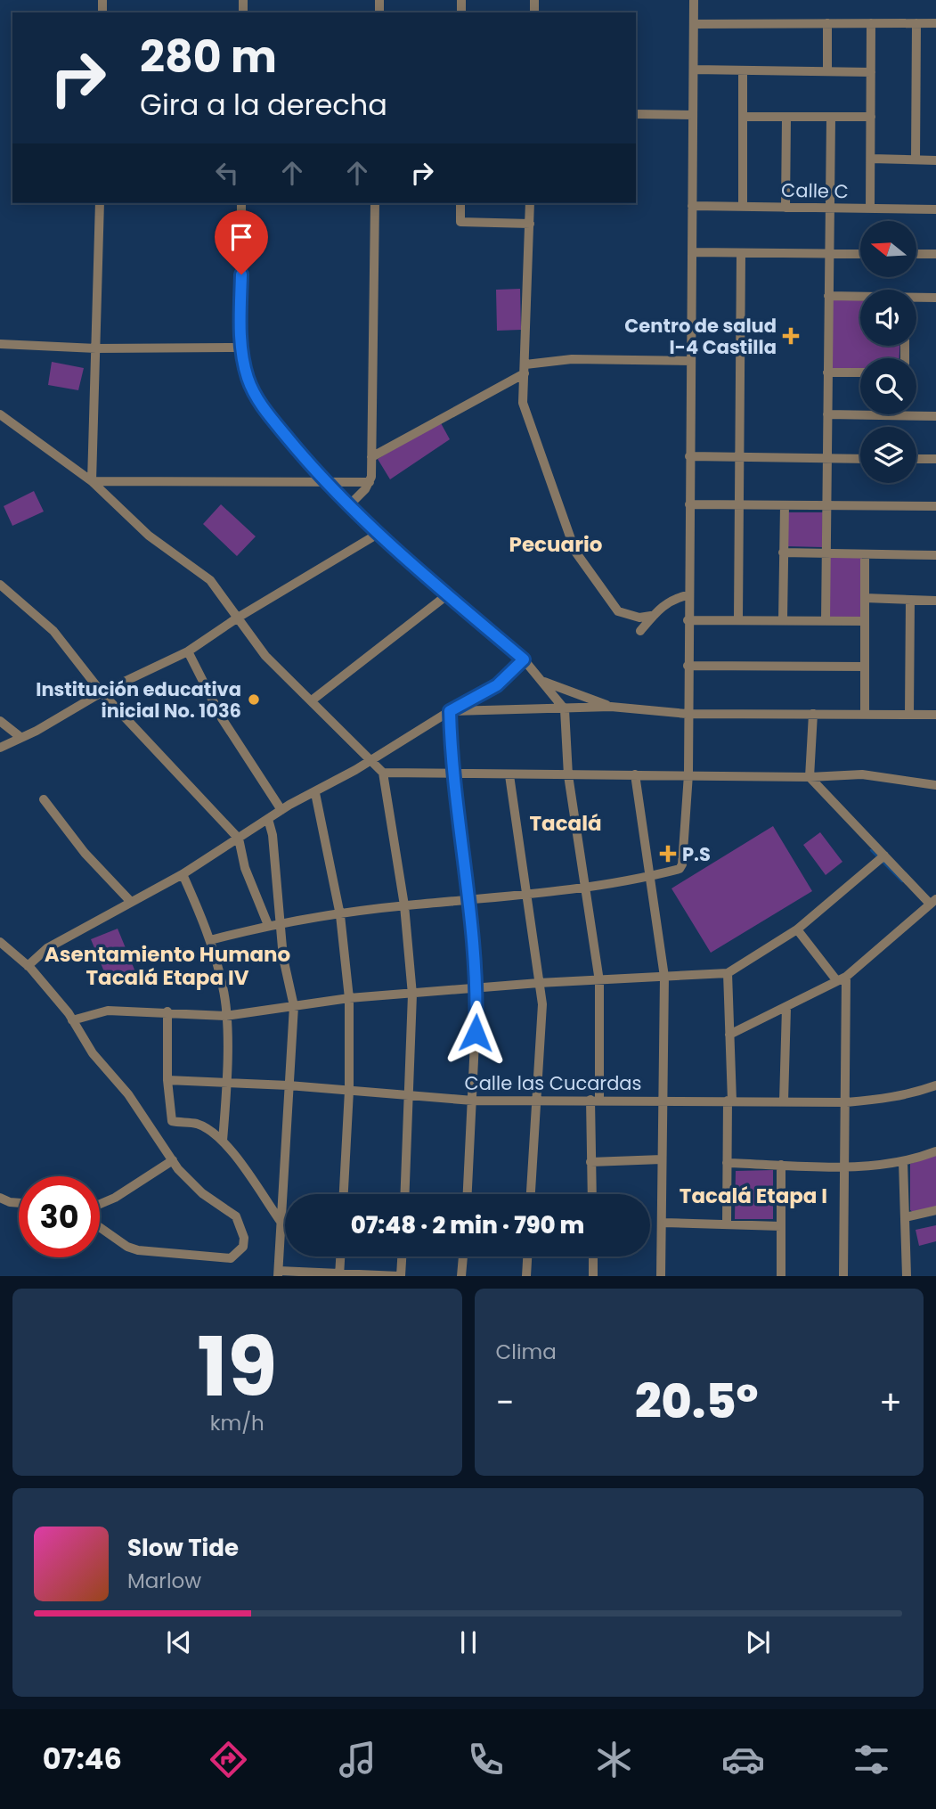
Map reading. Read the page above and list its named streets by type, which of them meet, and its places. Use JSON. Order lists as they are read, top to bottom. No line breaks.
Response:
{"streets":{"street":["Calle C","Calle las Cucardas"]},"districts":["Pecuario","Tacalá","Asentamiento Humano Tacalá Etapa IV","Tacalá Etapa I"],"places":{"health":["Centro de salud I-4 Castilla","P.S"],"other":["Institución educativa inicial No. 1036"]},"north":"left","page":{"turn":["280 m","Gira a la derecha"],"limit":"30","trip":"07:48 · 2 min · 790 m","tile":[["19","km/h"],"Clima"],"heat":["−","20.5°","+"],"song":["Slow Tide","Marlow"],"tabs":"07:46"}}
